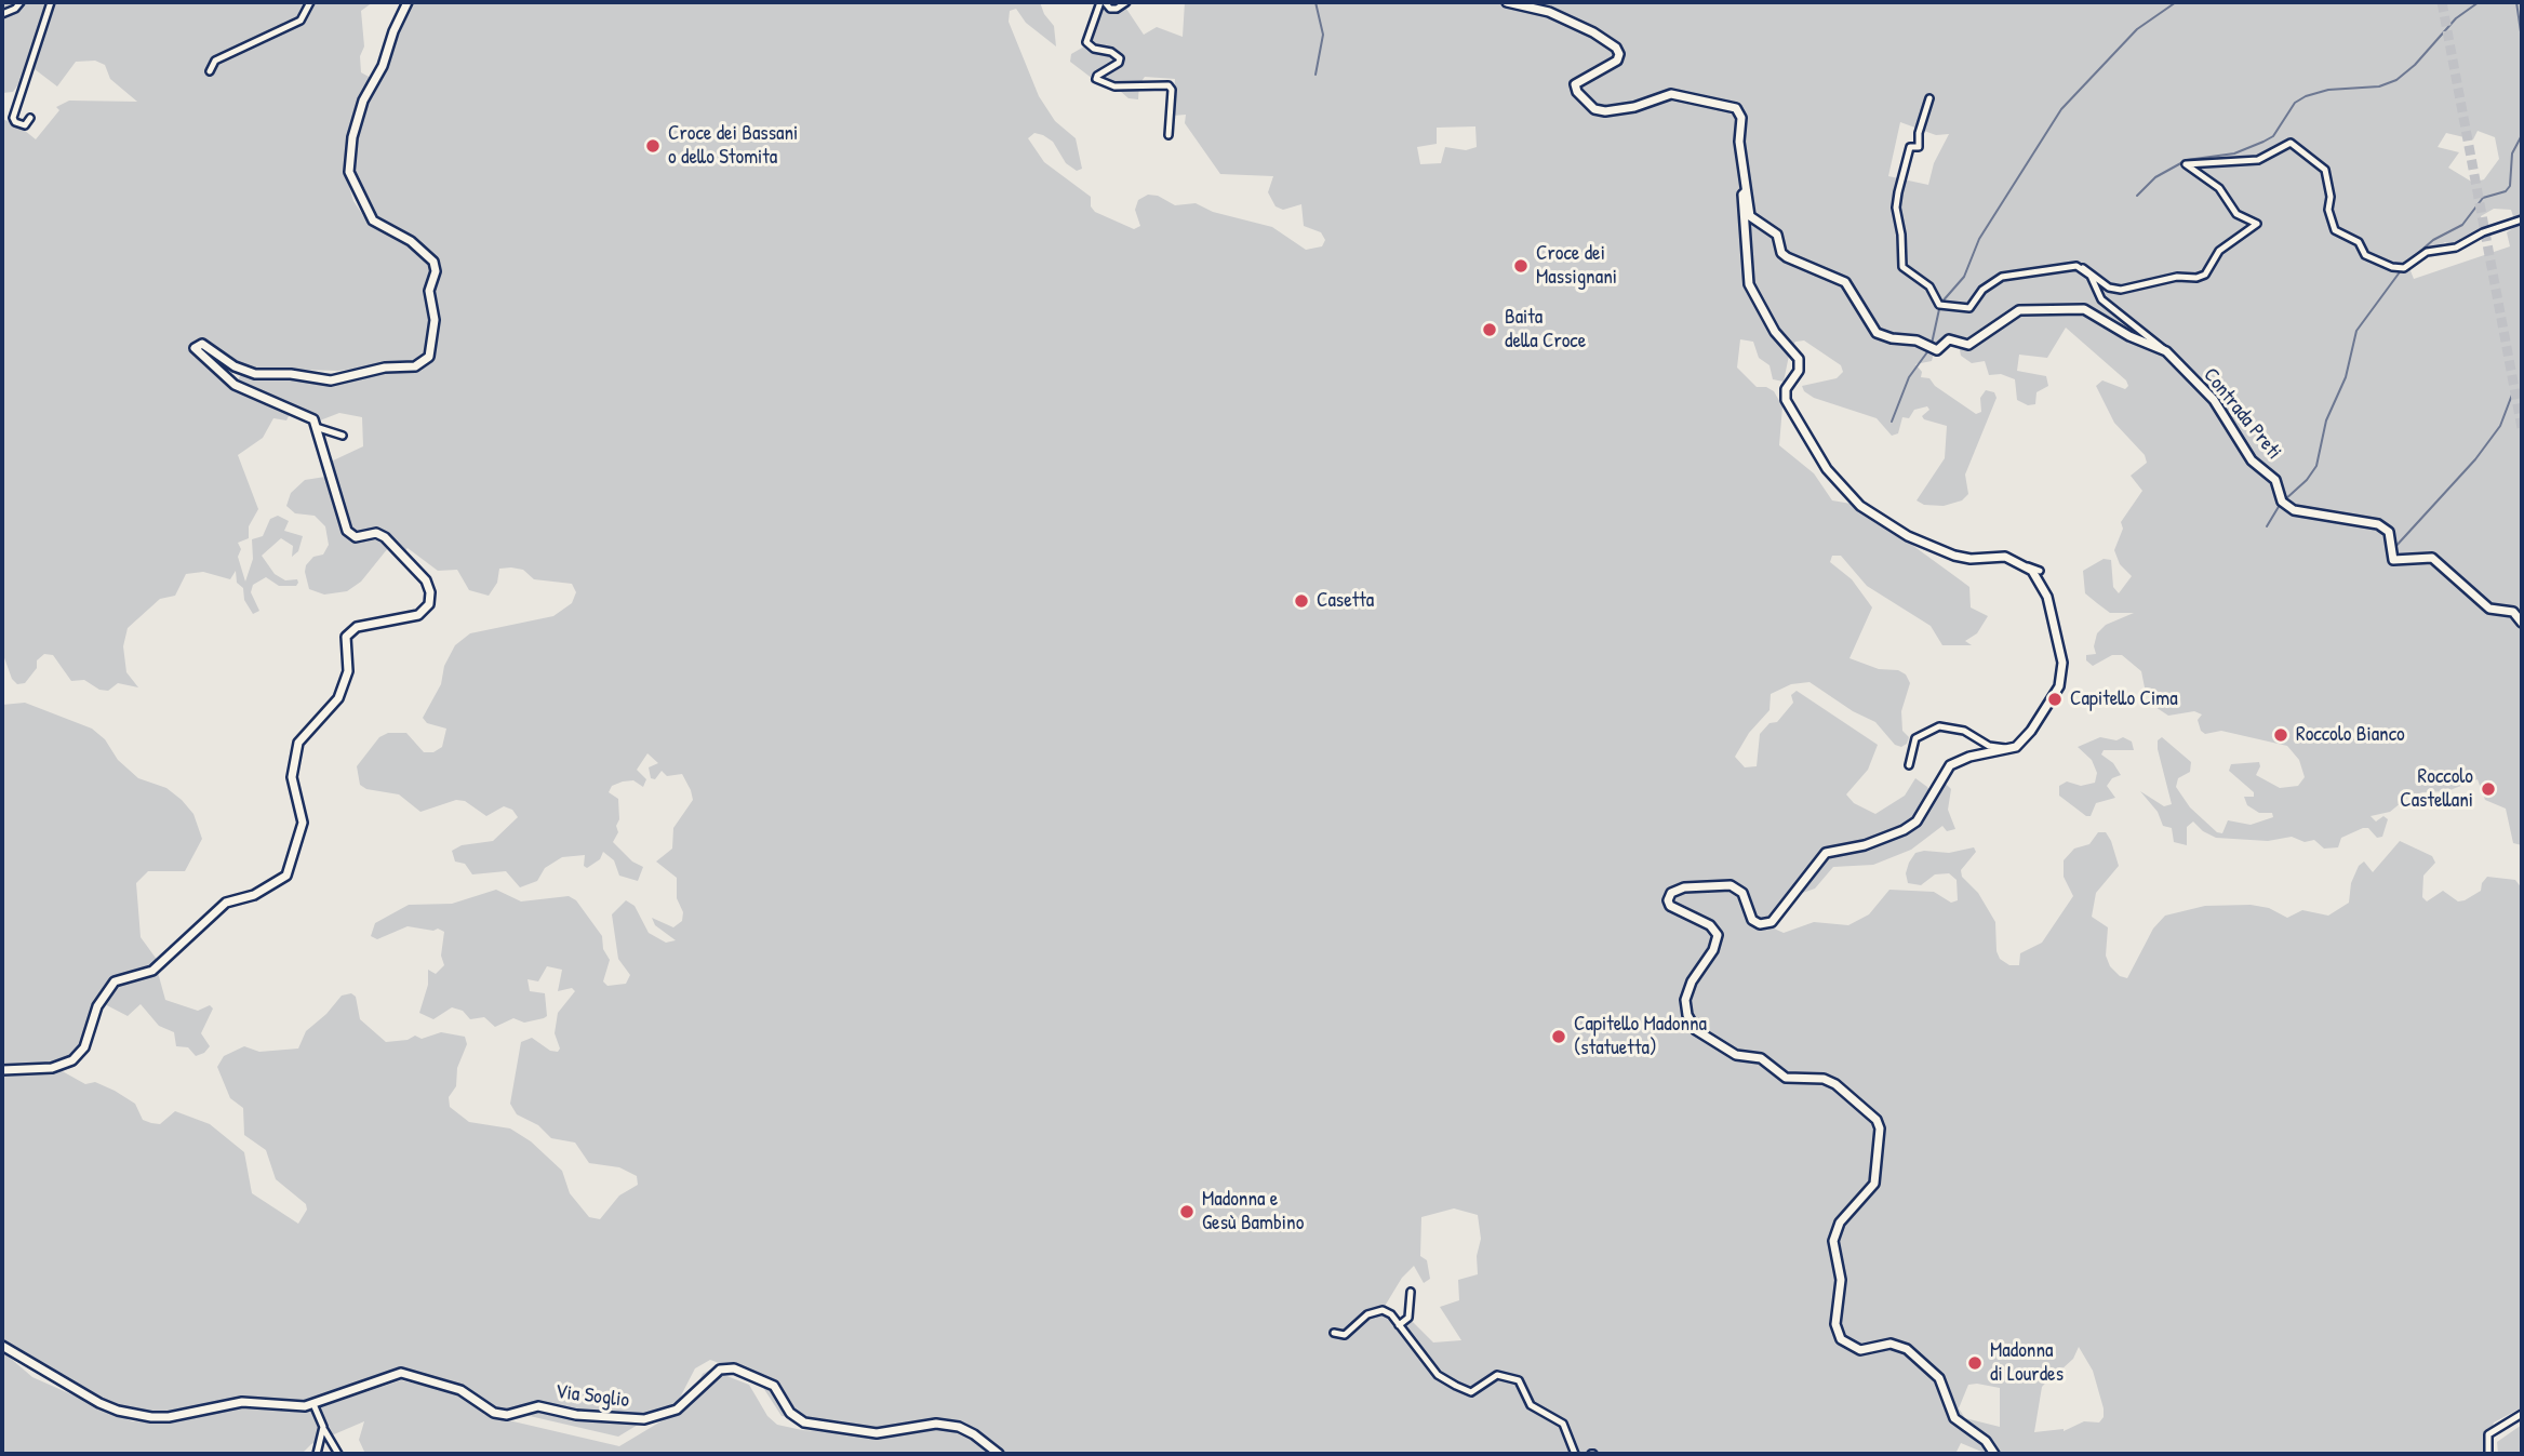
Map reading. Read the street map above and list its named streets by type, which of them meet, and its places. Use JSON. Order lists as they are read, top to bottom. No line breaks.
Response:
{"streets":{"street":["Contrada Preti","Via Soglio"]},"places":["Croce dei Bassani o dello Stomita","Croce dei Massignani","Baita della Croce","Casetta","Capitello Cima","Roccolo Bianco","Roccolo Castellani","Capitello Madonna (statuetta)","Madonna e Gesù Bambino","Madonna di Lourdes"]}
